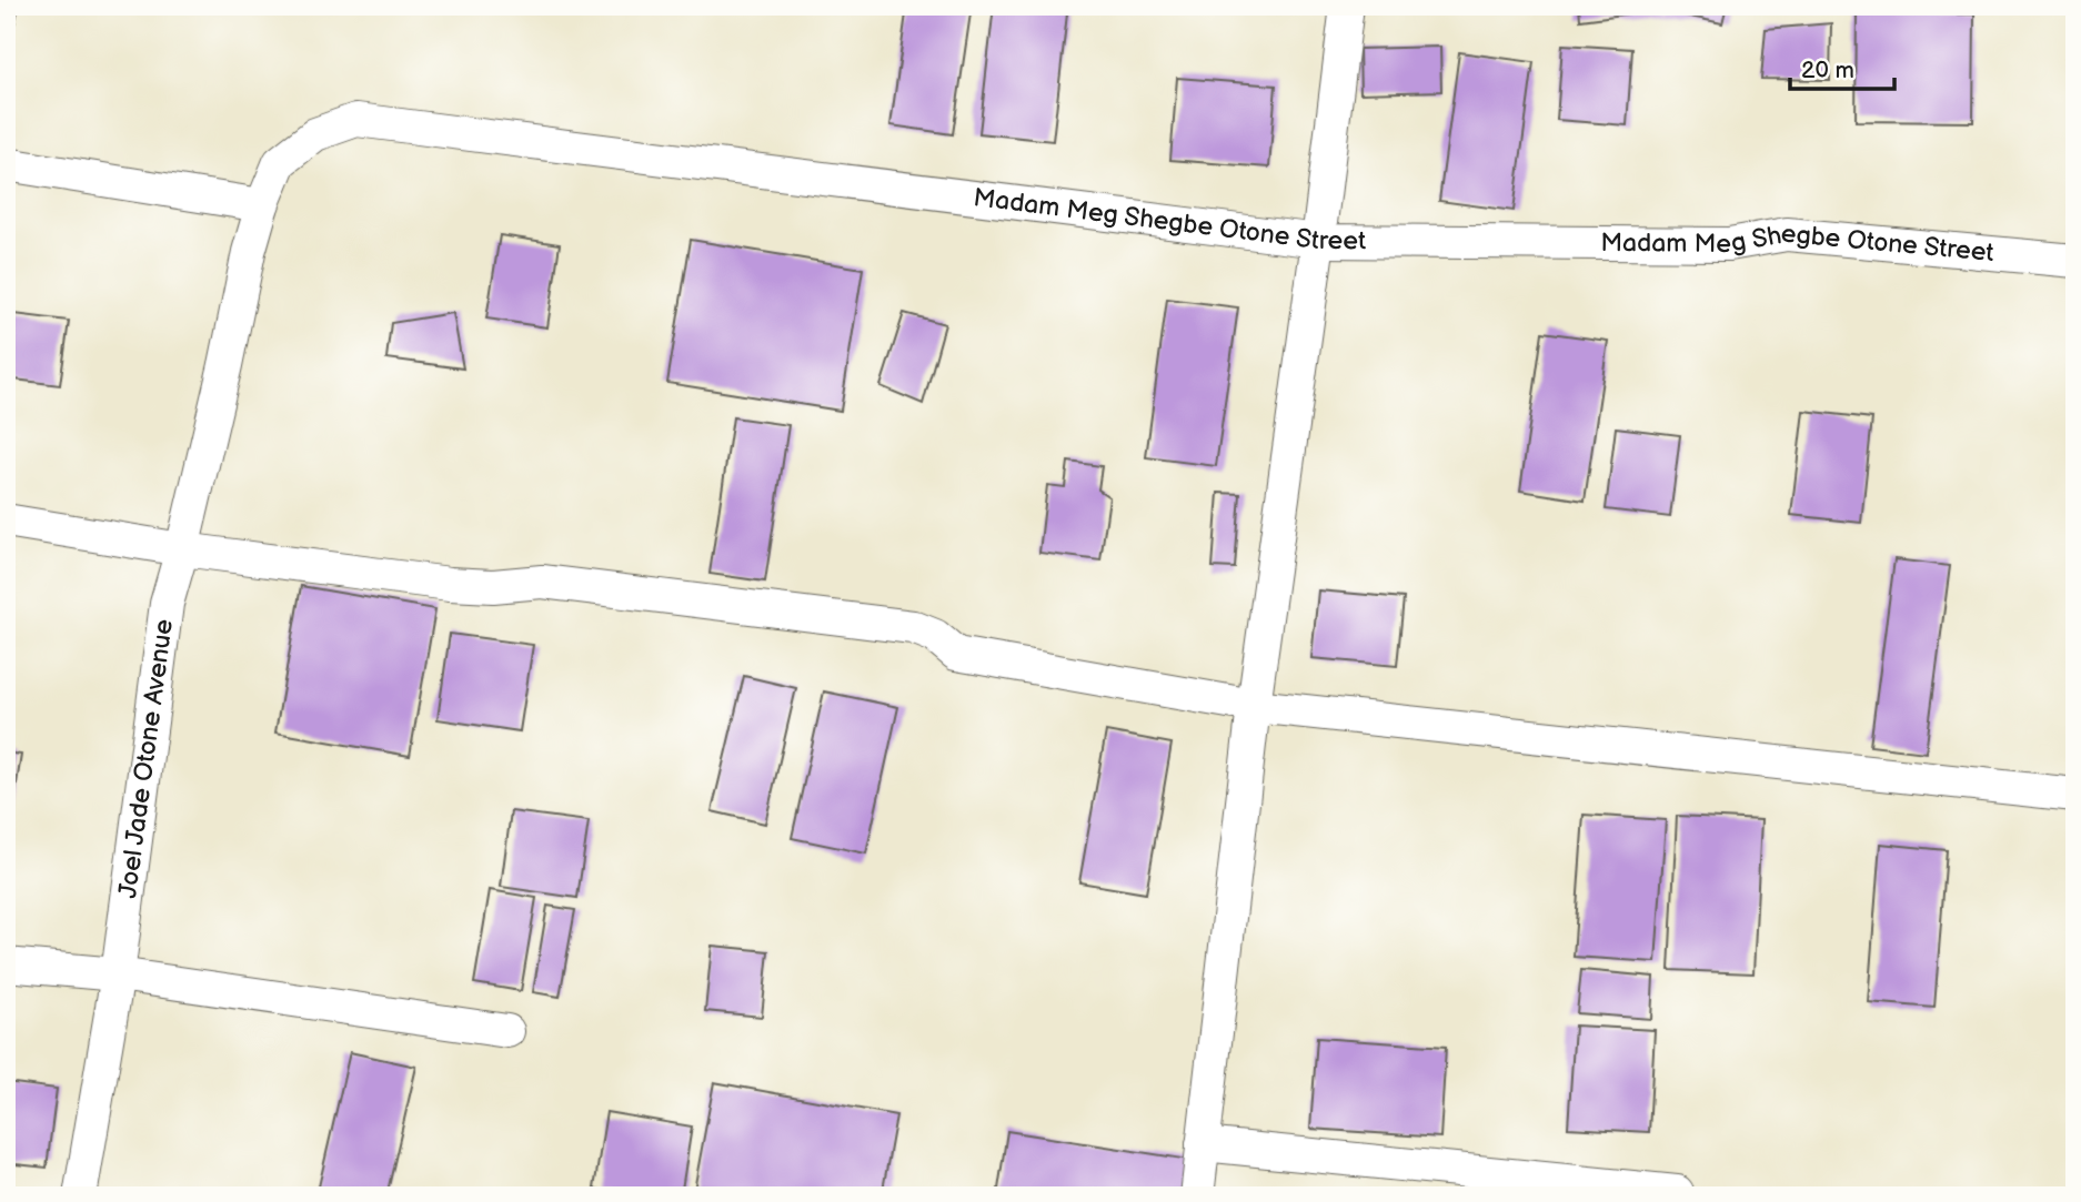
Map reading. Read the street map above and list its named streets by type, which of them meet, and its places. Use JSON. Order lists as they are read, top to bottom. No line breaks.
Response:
{"streets":{"street":["Madam Meg Shegbe Otone Street","Joel Jade Otone Avenue"]},"crossings":[["Madam Meg Shegbe Otone Street","Joel Jade Otone Avenue"]],"scale_bar":"20 m"}
